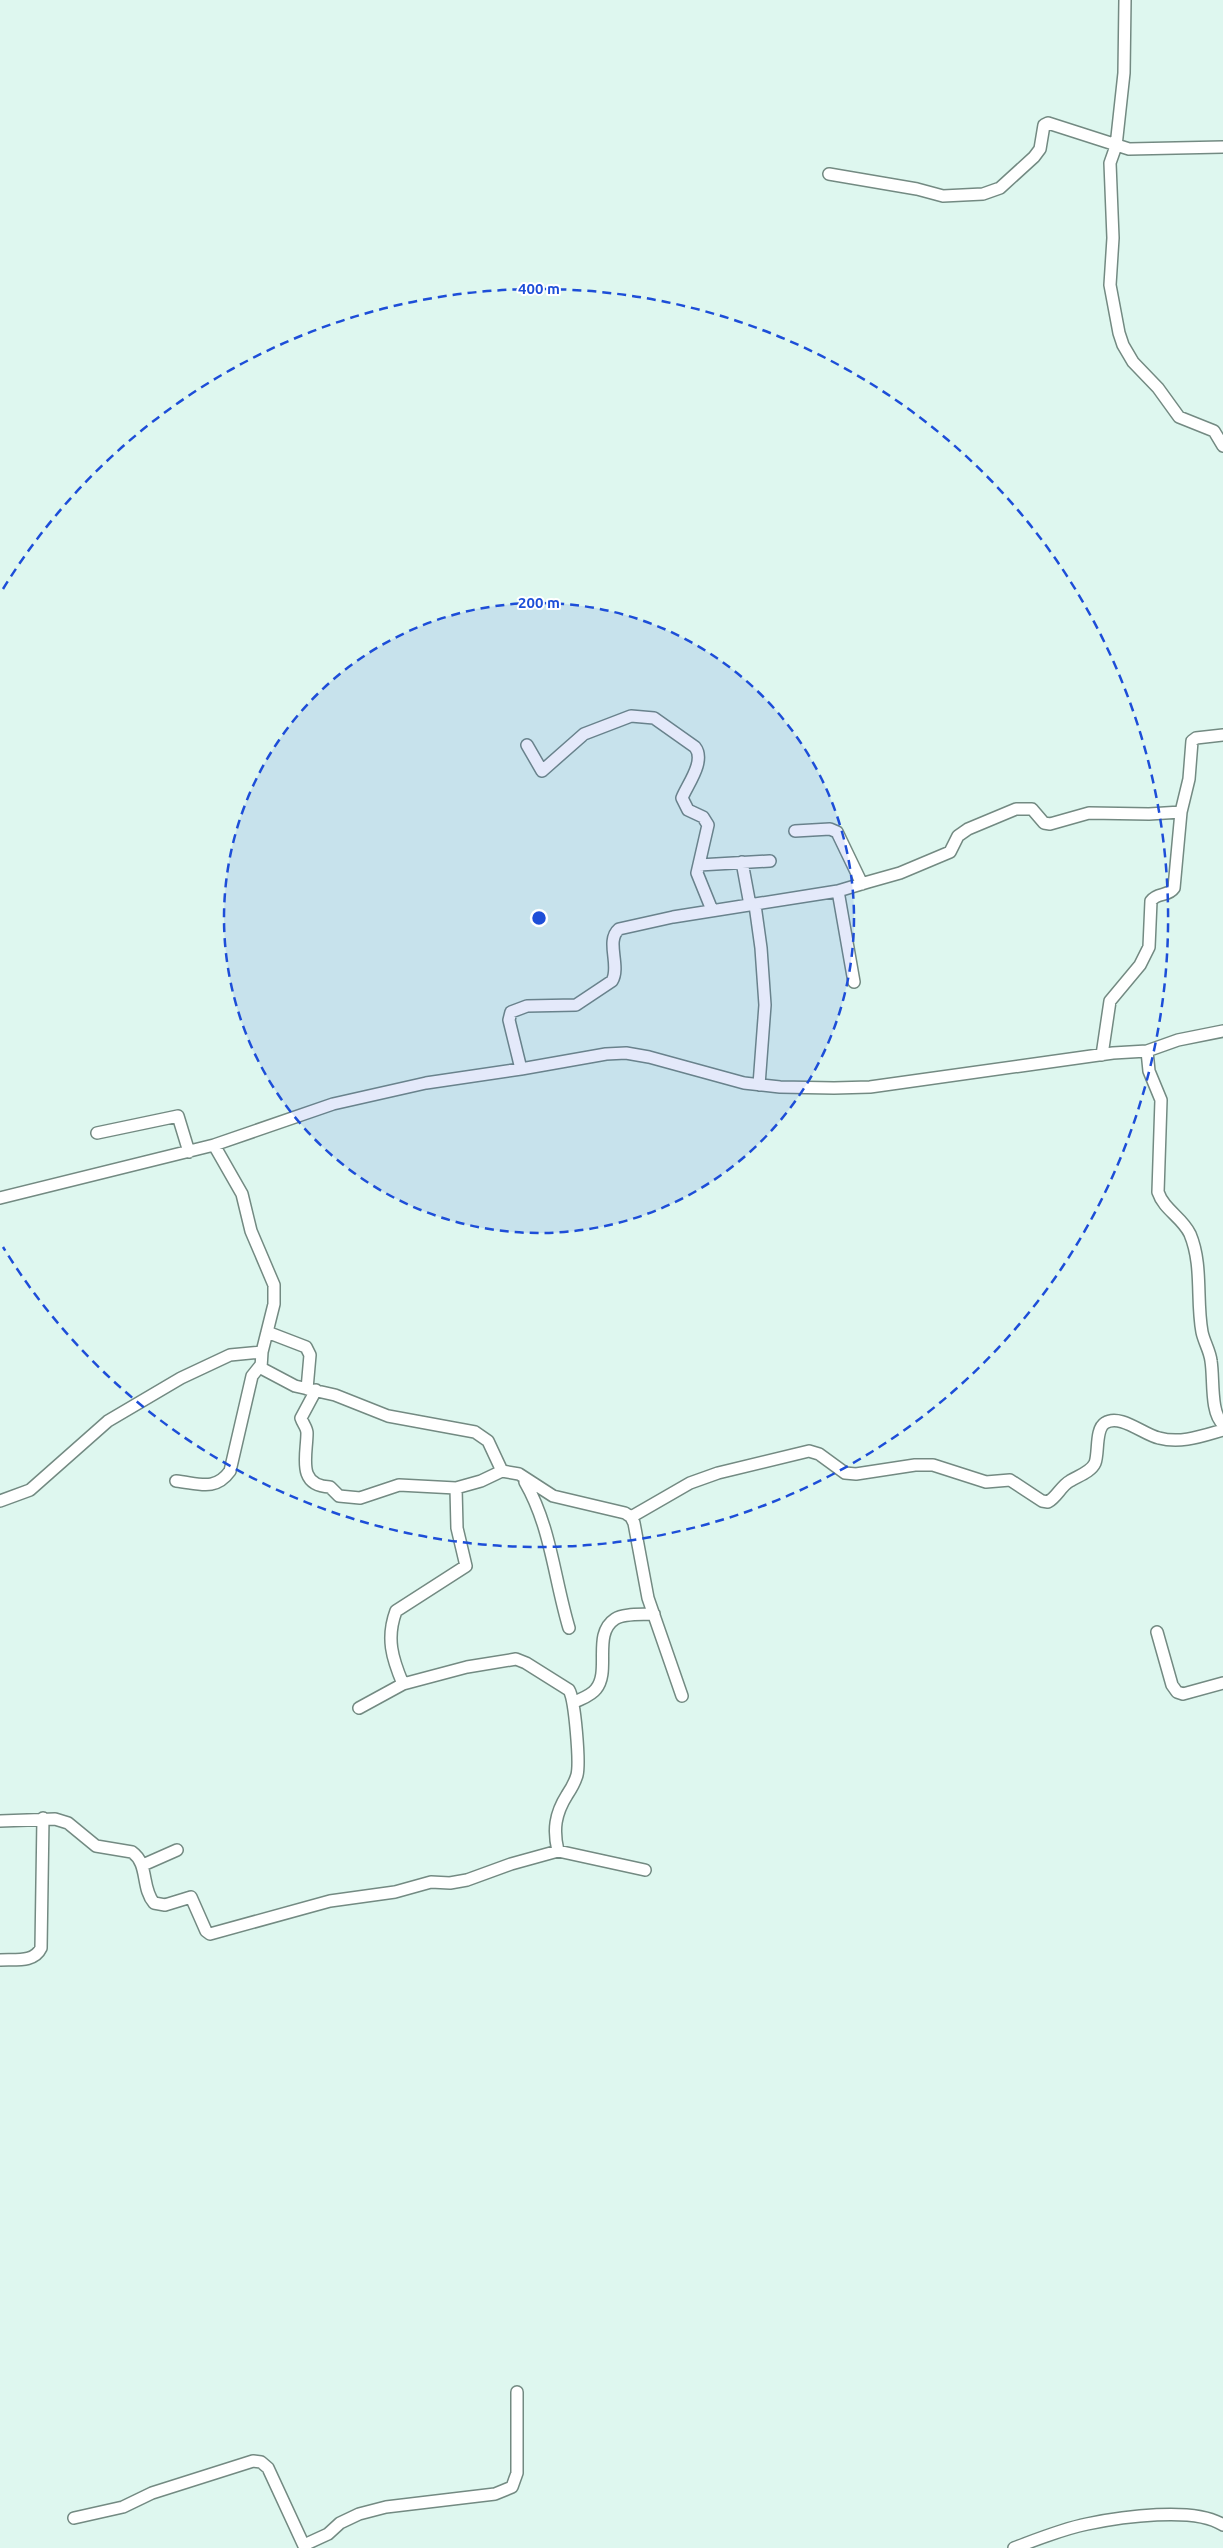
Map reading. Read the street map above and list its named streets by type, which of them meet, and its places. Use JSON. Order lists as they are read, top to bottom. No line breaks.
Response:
{"rings":["400 m","200 m"]}
